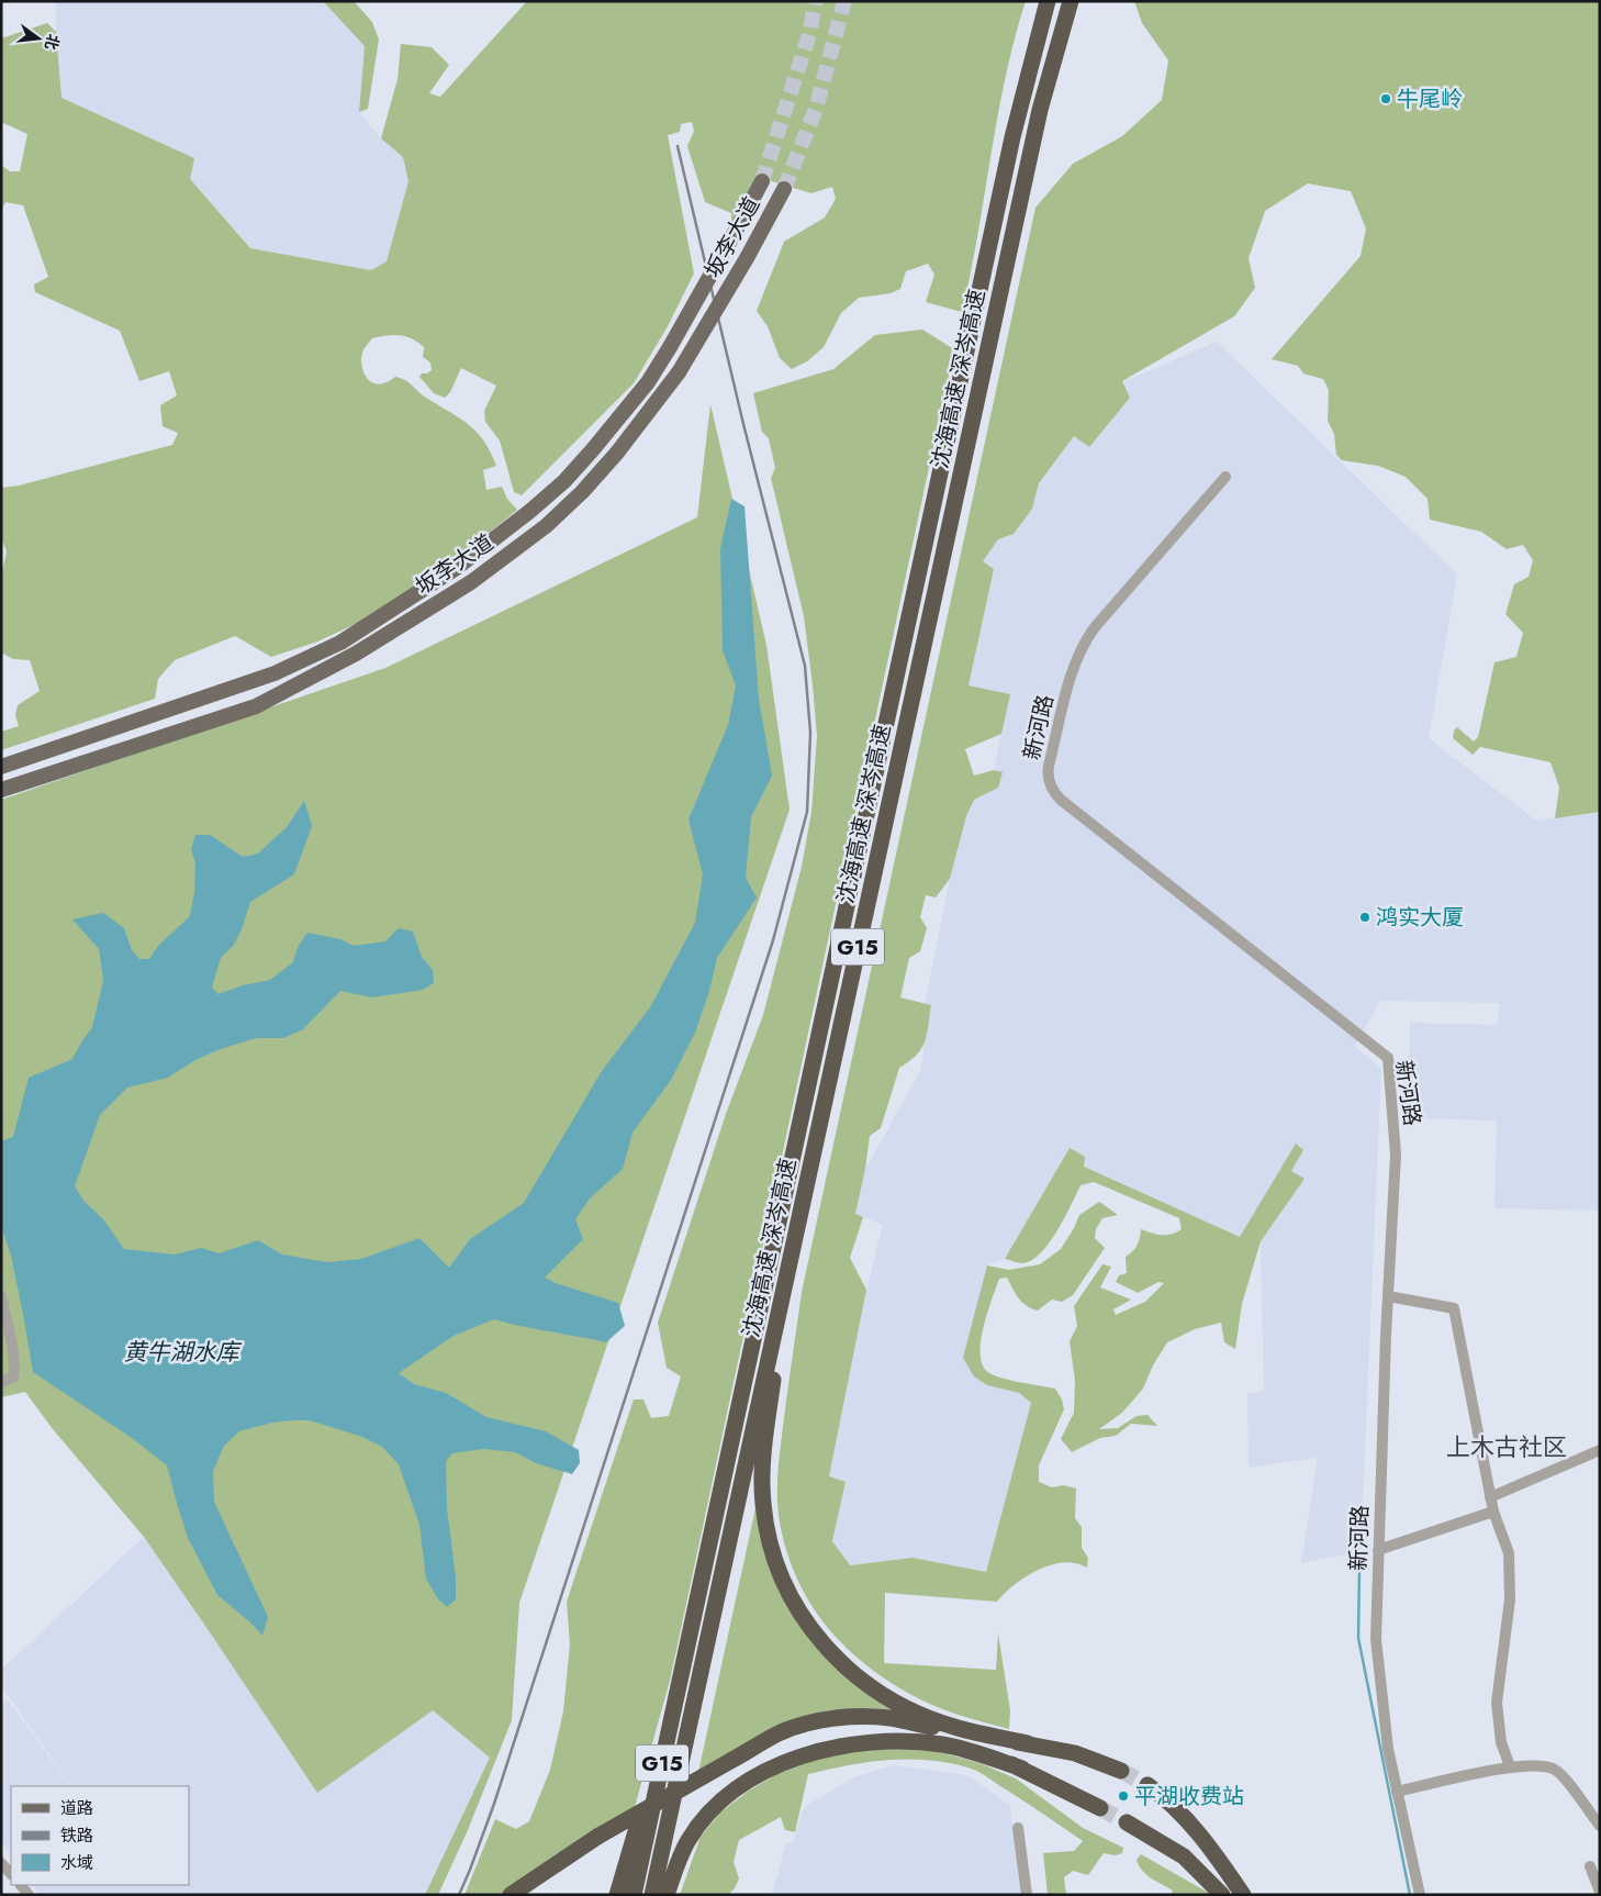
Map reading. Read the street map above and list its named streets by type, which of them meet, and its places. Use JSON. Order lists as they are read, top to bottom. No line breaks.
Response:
{"streets":{"highway":["沈海高速 深岑高速","G15"],"main road":["坂李大道"],"street":["新河路"]},"crossings":[["沈海高速 深岑高速","G15"]],"districts":["上木古社区"],"water":["黄牛湖水库"],"places":["牛尾岭","鸿实大厦","平湖收费站"],"legend":["道路","铁路","水域"],"north":"right"}
